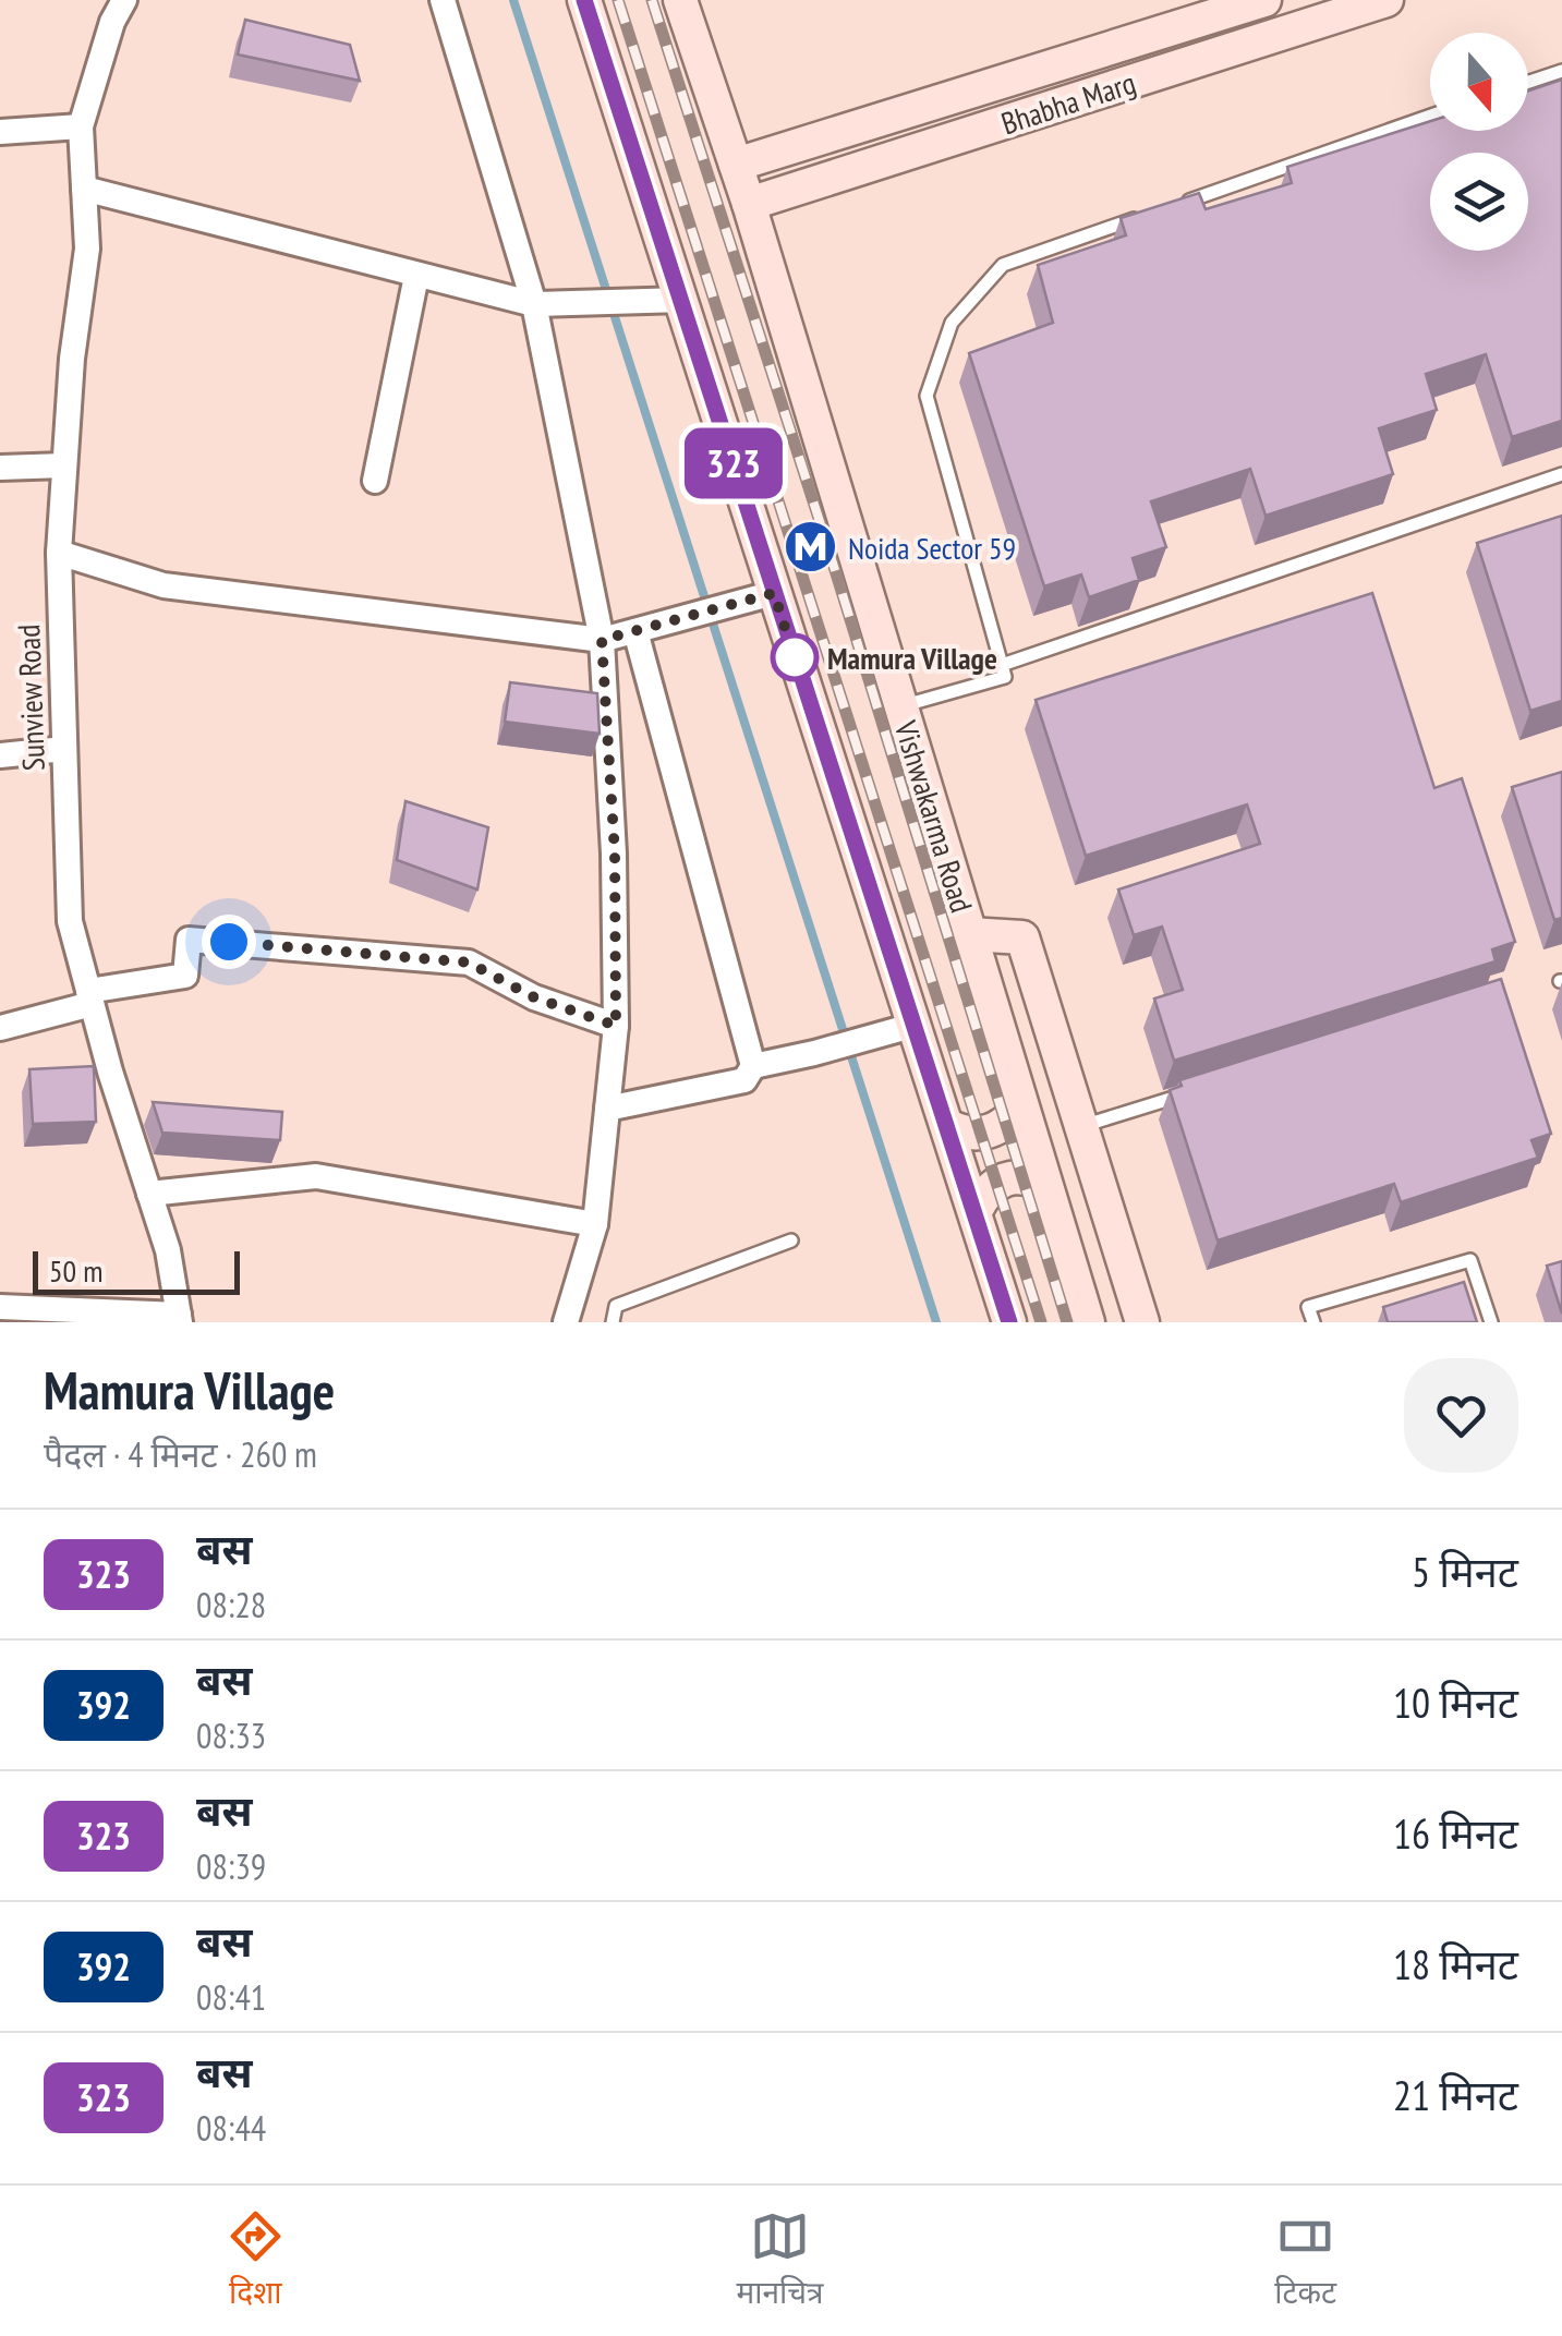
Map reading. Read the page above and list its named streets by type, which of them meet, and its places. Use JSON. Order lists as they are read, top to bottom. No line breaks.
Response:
{"streets":{"main road":["Bhabha Marg","Vishwakarma Road"],"street":["Sunview Road"]},"crossings":[["Bhabha Marg","Vishwakarma Road"]],"places":{"metro station":["Noida Sector 59"],"other":["Mamura Village"]},"lines":["bus line 323"],"scale_bar":"50 m","north":"bottom","page":{"on_map":"323","scale":"50 m","heading":["Mamura Village","पैदल · 4 मिनट · 260 m"],"list":[{"mark":"323","name":"बस","note":"08:28","value":"5 मिनट"},{"mark":"392","name":"बस","note":"08:33","value":"10 मिनट"},{"mark":"323","name":"बस","note":"08:39","value":"16 मिनट"},{"mark":"392","name":"बस","note":"08:41","value":"18 मिनट"},{"mark":"323","name":"बस","note":"08:44","value":"21 मिनट"}],"tabs":["दिशा","मानचित्र","टिकट"]}}
